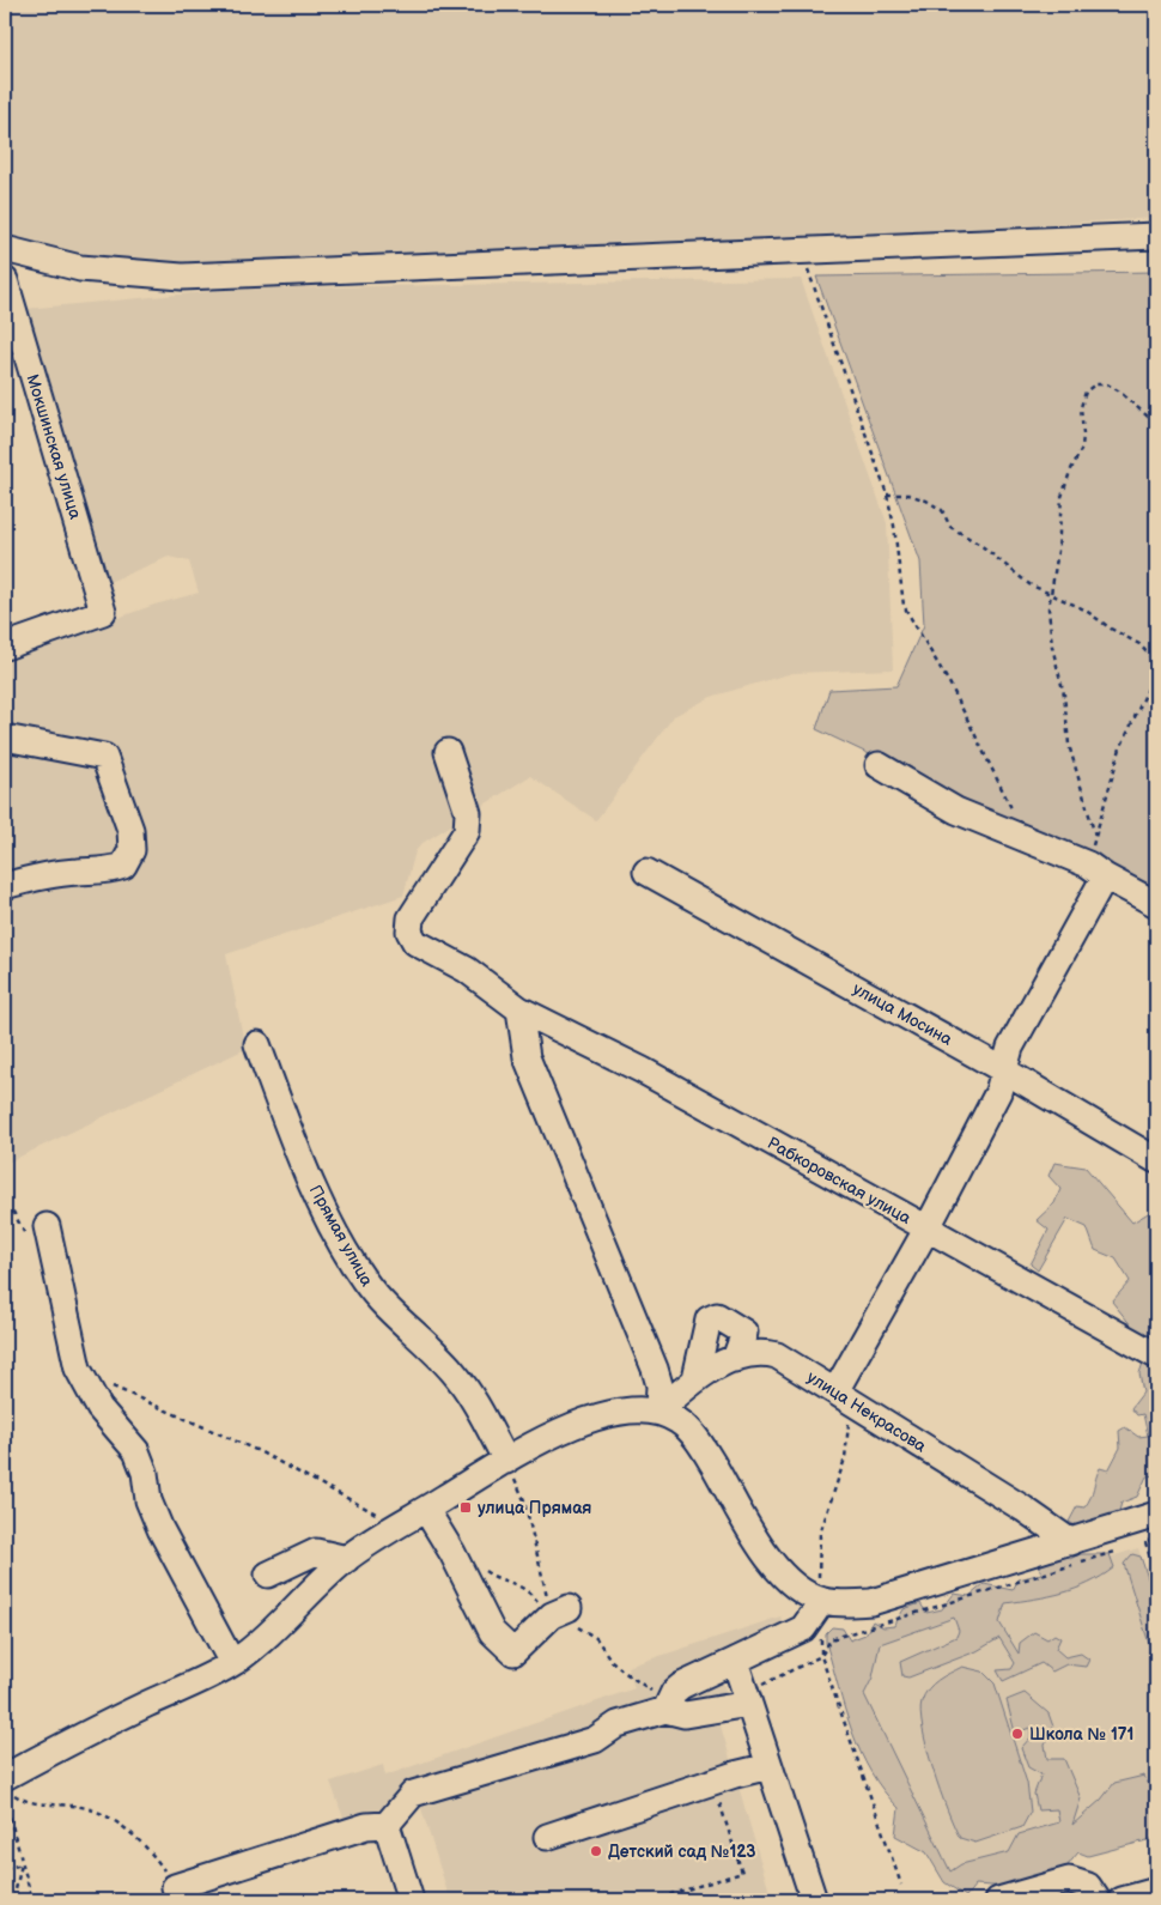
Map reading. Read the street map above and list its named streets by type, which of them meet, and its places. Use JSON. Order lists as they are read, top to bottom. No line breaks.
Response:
{"streets":{"street":["Мокшинская улица","улица Мосина","Рабкоровская улица","Прямая улица","улица Некрасова"]},"places":{"transit":["улица Прямая"],"other":["Школа № 171","Детский сад №123"]}}
